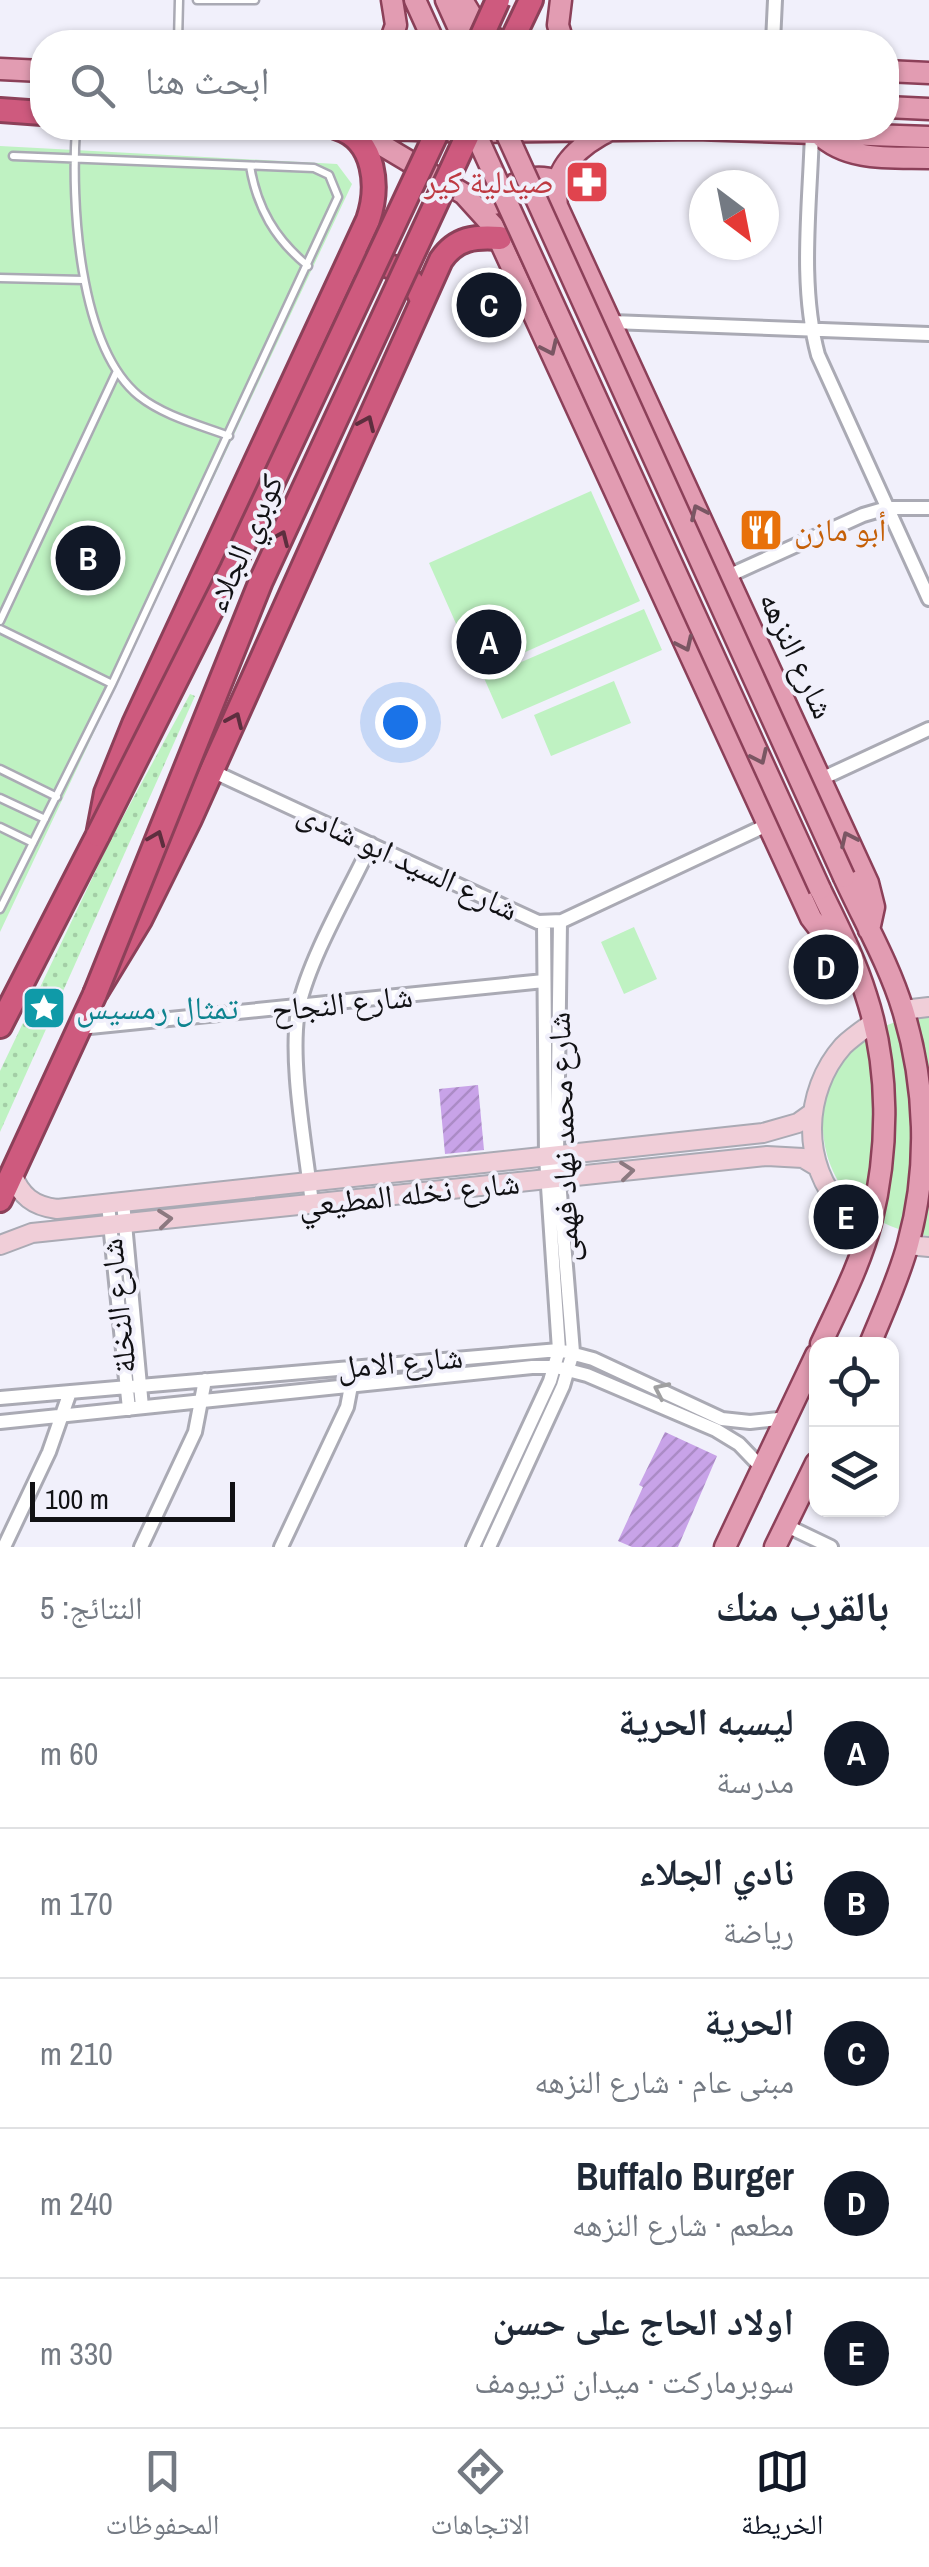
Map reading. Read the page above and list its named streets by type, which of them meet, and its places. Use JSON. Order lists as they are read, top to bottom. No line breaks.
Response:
{"streets":{"highway":["كوبري الجلاء"],"main road":["شارع النزهه"],"street":["شارع السيد ابو شادى","شارع النجاح","شارع محمد نهاد فهمى","شارع نخله المطيعي","شارع النخلة","شارع الامل"]},"crossings":[["شارع السيد ابو شادى","شارع محمد نهاد فهمى"],["شارع النجاح","شارع محمد نهاد فهمى"],["شارع محمد نهاد فهمى","شارع نخله المطيعي"],["شارع محمد نهاد فهمى","شارع الامل"],["شارع نخله المطيعي","شارع النخلة"],["شارع النخلة","شارع الامل"]],"places":{"pharmacy":["صيدلية كير"],"restaurant":["أبو مازن"],"place":["تمثال رمسيس"]},"scale_bar":"100 m","north":"bottom right","page":{"search":"ابحث هنا","pins":["C","B","A","D","E"],"scale":"100 m","heading":["بالقرب منك","النتائج: 5"],"list":[{"mark":"A","name":"ليسبه الحرية","note":"مدرسة","value":"60 m"},{"mark":"B","name":"نادي الجلاء","note":"رياضة","value":"170 m"},{"mark":"C","name":"الحرية","note":"مبنى عام · شارع النزهه","value":"210 m"},{"mark":"D","name":"Buffalo Burger","note":"مطعم · شارع النزهه","value":"240 m"},{"mark":"E","name":"اولاد الحاج على حسن","note":"سوبرماركت · ميدان تريومف","value":"330 m"}],"nav":["الخريطة","الاتجاهات","المحفوظات"]}}
